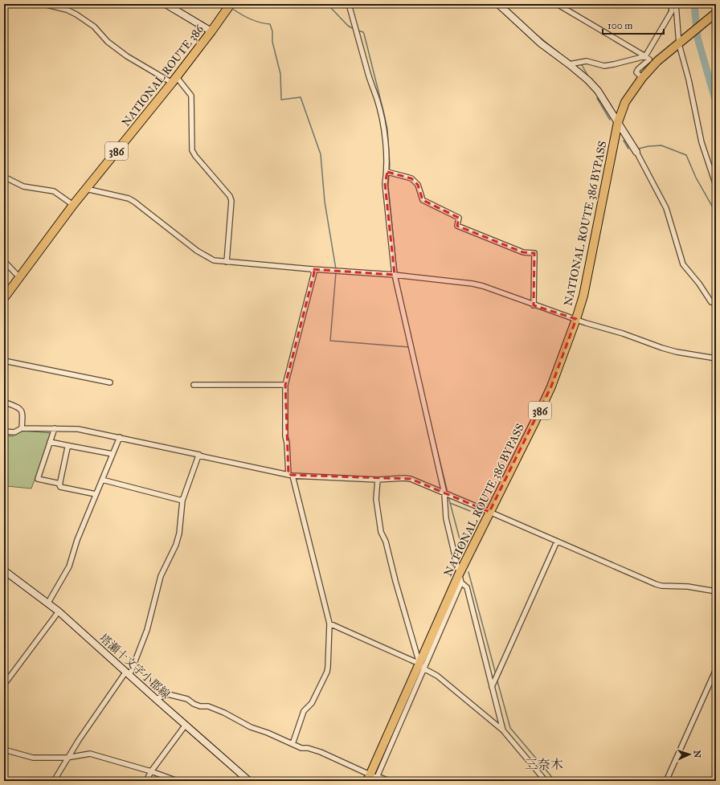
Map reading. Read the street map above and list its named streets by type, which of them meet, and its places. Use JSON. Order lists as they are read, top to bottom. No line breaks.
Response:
{"streets":{"highway":["NATIONAL ROUTE 386","386","NATIONAL ROUTE 386 BYPASS"],"main road":["塔瀬十文字小郡線"]},"districts":["三奈木"],"scale_bar":"100 m","north":"right"}
